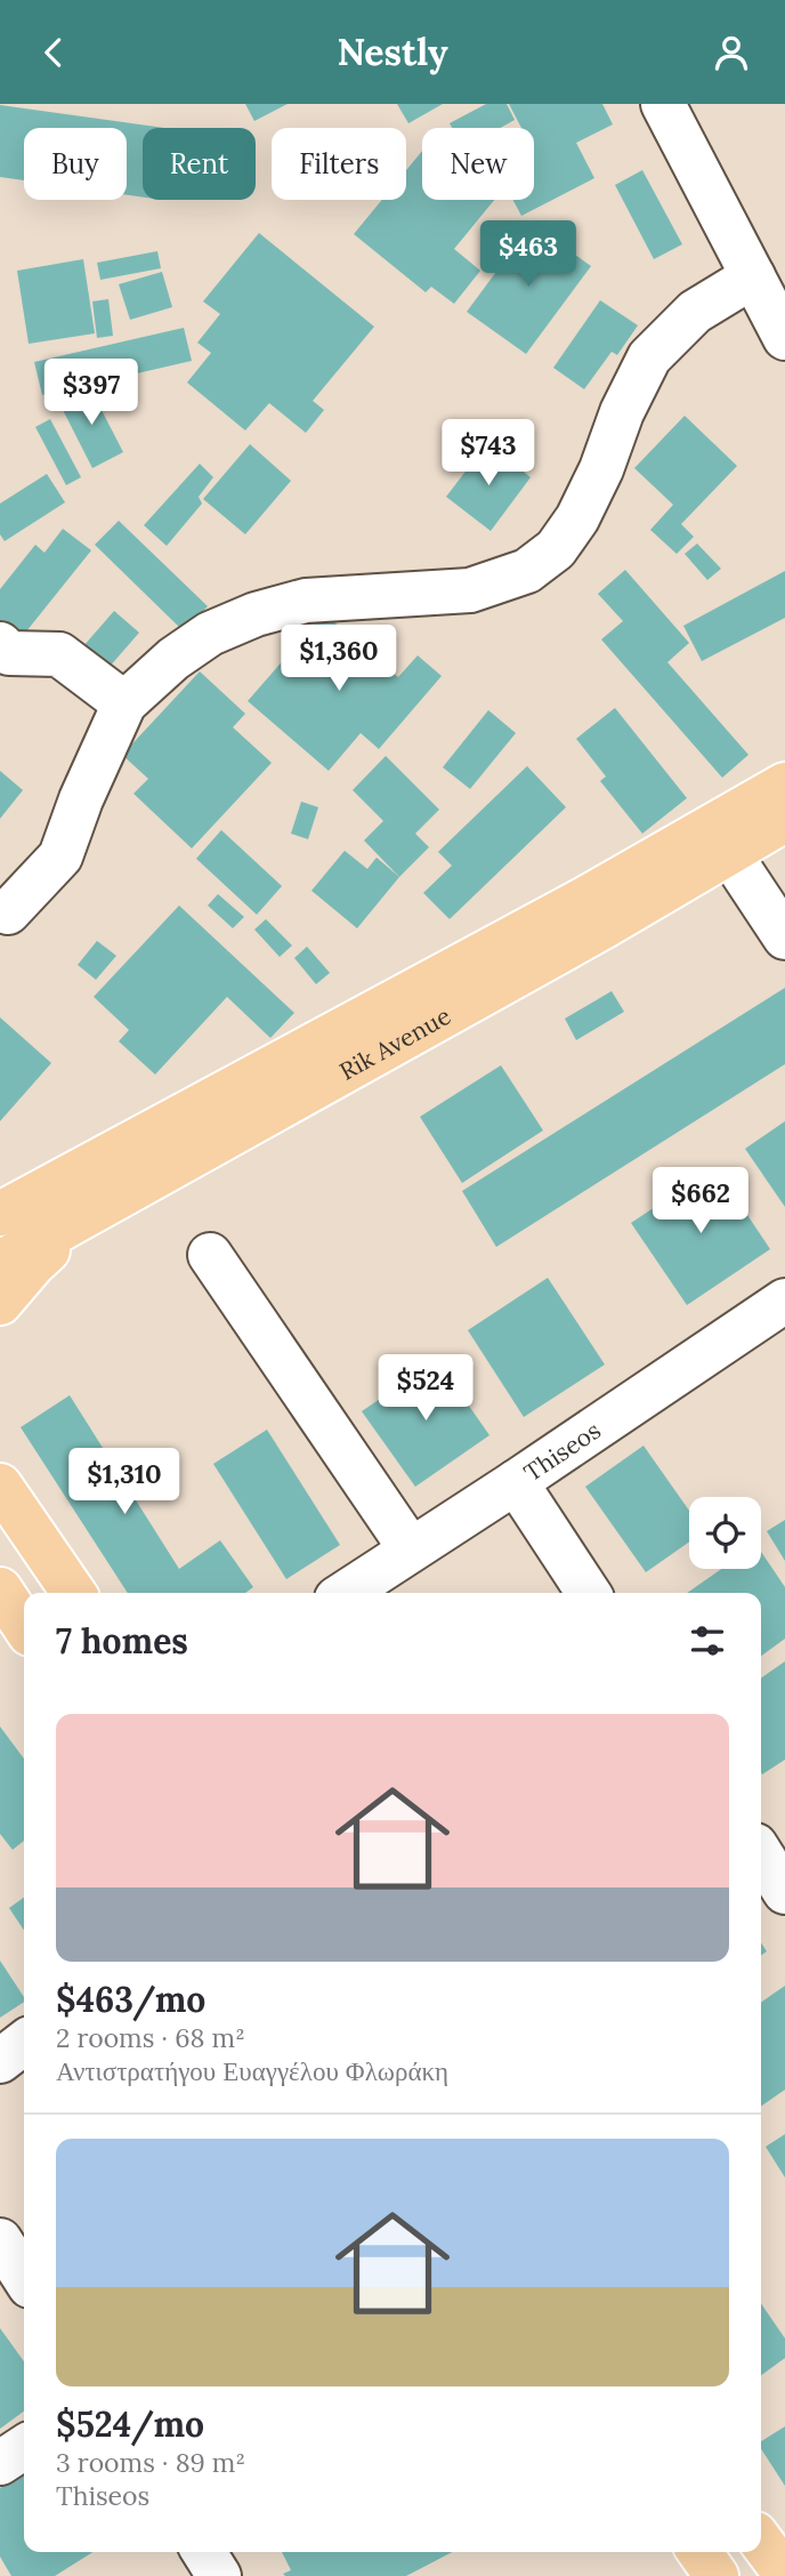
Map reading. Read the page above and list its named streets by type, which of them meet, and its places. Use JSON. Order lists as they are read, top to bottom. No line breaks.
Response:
{"streets":{"main road":["Rik Avenue"],"street":["Thiseos"]},"page":{"header":"Nestly","chip":["Buy","Rent","Filters","New"],"price":["$463","$397","$743","$1,360","$662","$524","$1,310"],"heading":"7 homes","list":[{"name":"$463/mo","note":"2 rooms · 68 m² · Αντιστρατήγου Ευαγγέλου Φλωράκη"},{"name":"$524/mo","note":"3 rooms · 89 m² · Thiseos"}]}}
